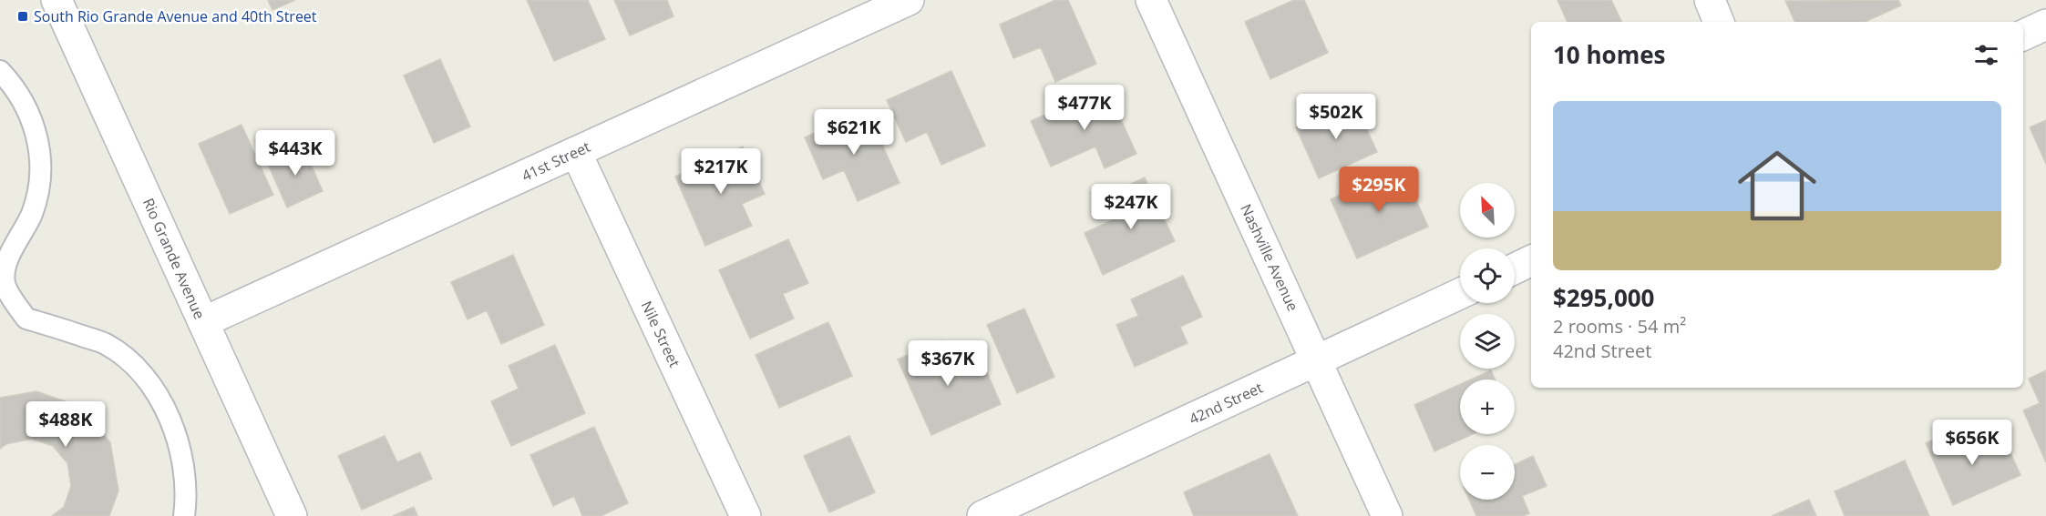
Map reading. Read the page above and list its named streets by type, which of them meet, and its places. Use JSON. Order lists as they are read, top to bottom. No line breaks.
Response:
{"streets":{"street":["41st Street","Nashville Avenue","Rio Grande Avenue","Nile Street","42nd Street"]},"crossings":[["41st Street","Rio Grande Avenue"],["41st Street","Nile Street"],["Nashville Avenue","42nd Street"]],"places":{"transit":["South Rio Grande Avenue and 40th Street"]},"north":"top left","page":{"heading":"10 homes","price":["$477K","$502K","$621K","$443K","$217K","$295K","$247K","$367K","$488K","$656K"],"list":[{"name":"$295,000","note":"2 rooms · 54 m² · 42nd Street"}],"map_buttons":["+","−"]}}
